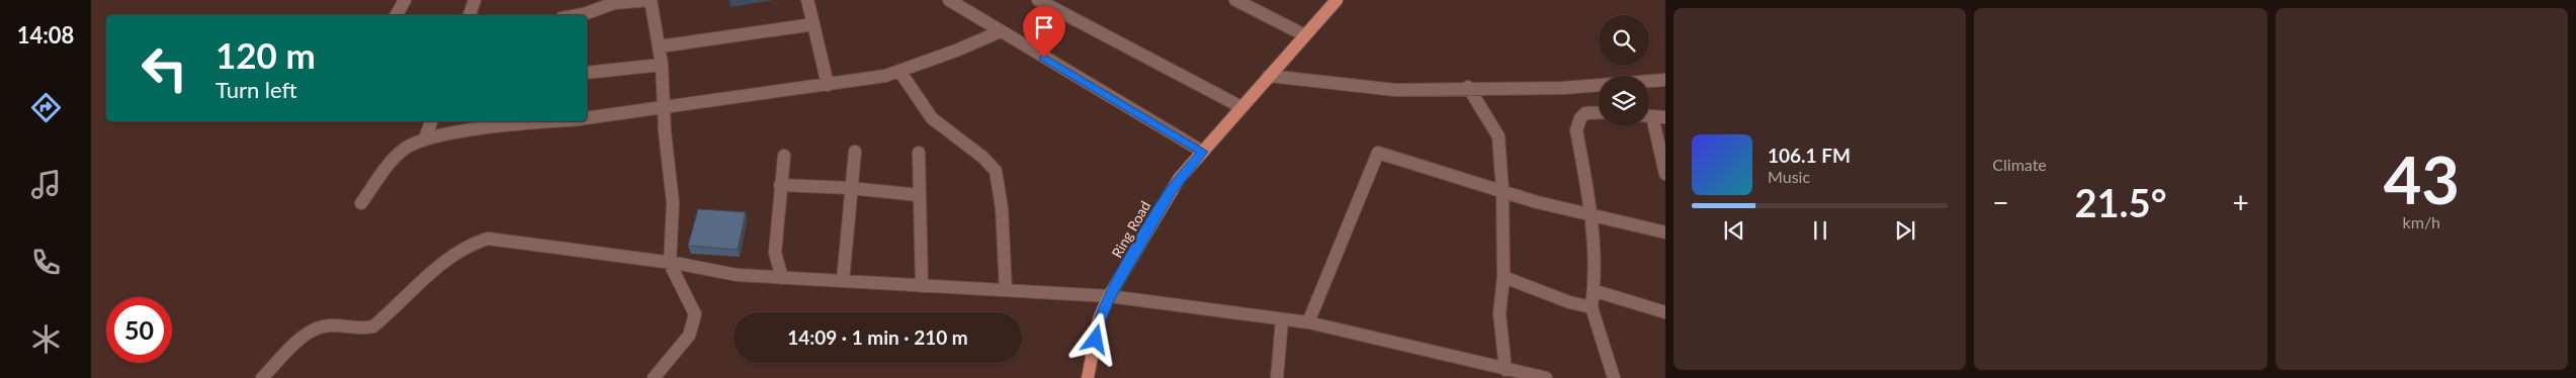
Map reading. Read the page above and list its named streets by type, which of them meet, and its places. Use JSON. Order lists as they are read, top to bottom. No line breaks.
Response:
{"streets":{"main road":["Ring Road"]},"page":{"tabs":"14:08","tile":["Climate",["43","km/h"]],"turn":["120 m","Turn left"],"song":["106.1 FM","Music"],"heat":["−","21.5°","+"],"limit":"50","trip":"14:09 · 1 min · 210 m"}}
